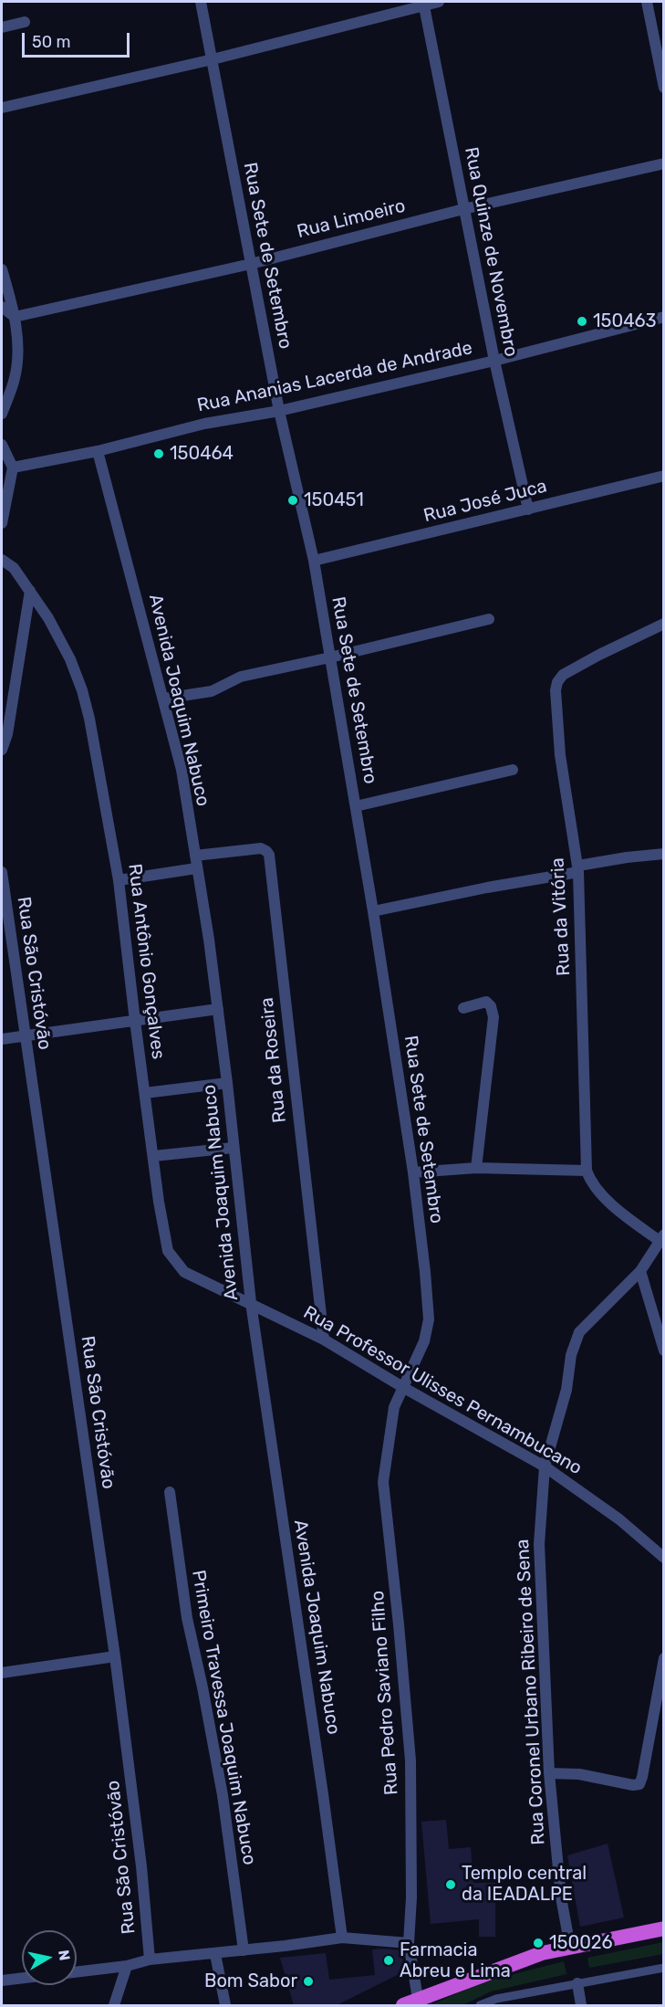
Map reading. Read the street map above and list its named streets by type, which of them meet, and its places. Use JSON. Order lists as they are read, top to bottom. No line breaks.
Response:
{"streets":{"street":["Rua Limoeiro","Rua Quinze de Novembro","Rua Sete de Setembro","Rua Ananias Lacerda de Andrade","Rua José Juca","Avenida Joaquim Nabuco","Rua da Vitória","Rua Antônio Gonçalves","Rua São Cristóvão","Rua da Roseira","Rua Professor Ulisses Pernambucano","Rua Coronel Urbano Ribeiro de Sena","Rua Pedro Saviano Filho","Primeiro Travessa Joaquim Nabuco"]},"crossings":[["Rua Limoeiro","Rua Quinze de Novembro"],["Rua Limoeiro","Rua Sete de Setembro"],["Rua Quinze de Novembro","Rua Ananias Lacerda de Andrade"],["Rua Quinze de Novembro","Rua José Juca"],["Rua Sete de Setembro","Rua Ananias Lacerda de Andrade"],["Rua Sete de Setembro","Rua José Juca"],["Rua Sete de Setembro","Rua Professor Ulisses Pernambucano"],["Rua Sete de Setembro","Rua Pedro Saviano Filho"],["Rua Ananias Lacerda de Andrade","Avenida Joaquim Nabuco"],["Avenida Joaquim Nabuco","Rua Antônio Gonçalves"],["Avenida Joaquim Nabuco","Rua da Roseira"],["Avenida Joaquim Nabuco","Rua Professor Ulisses Pernambucano"],["Rua Antônio Gonçalves","Rua Professor Ulisses Pernambucano"],["Rua da Roseira","Rua Professor Ulisses Pernambucano"],["Rua Professor Ulisses Pernambucano","Rua Coronel Urbano Ribeiro de Sena"],["Rua Professor Ulisses Pernambucano","Rua Pedro Saviano Filho"]],"places":["150463","150464","150451","Templo central da IEADALPE","150026","Farmacia Abreu e Lima","Bom Sabor"],"scale_bar":"50 m","north":"right"}
